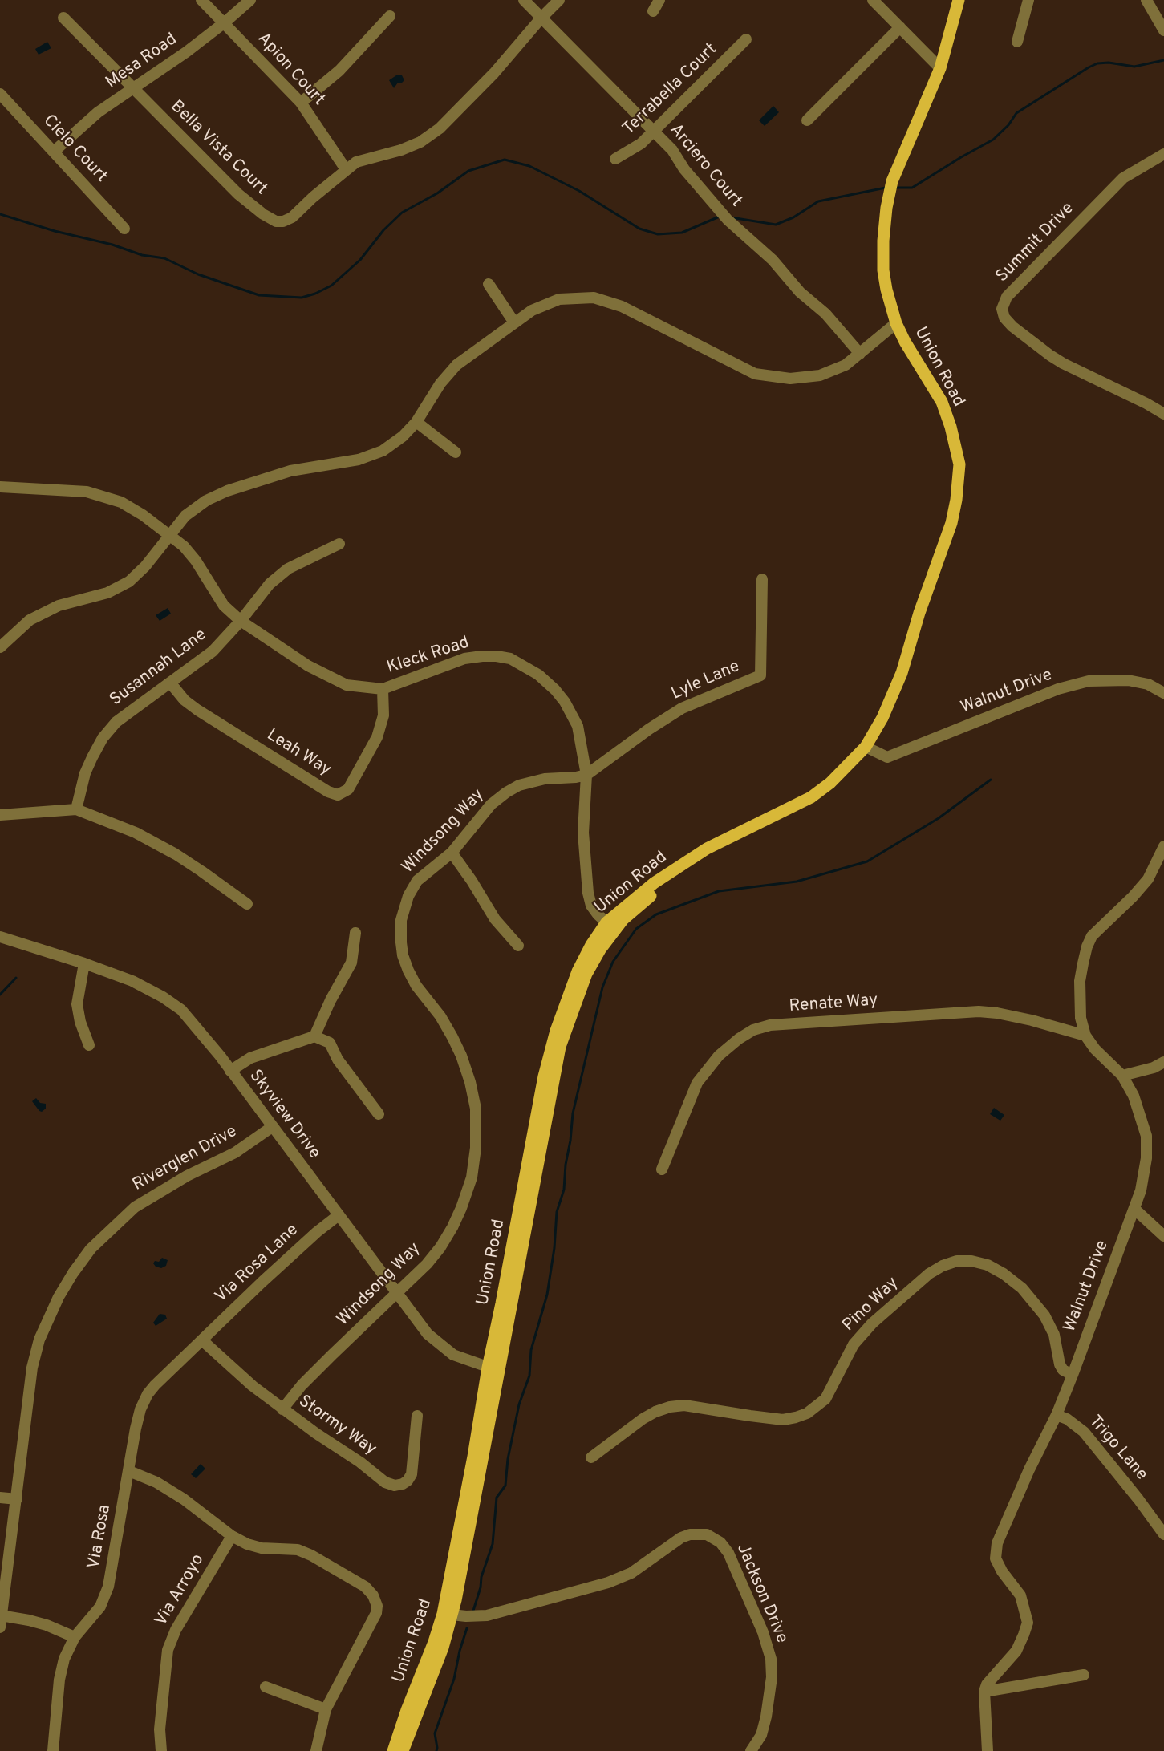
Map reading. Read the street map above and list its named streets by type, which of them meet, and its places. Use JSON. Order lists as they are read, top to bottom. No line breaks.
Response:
{"streets":{"main road":["Union Road"],"street":["Mesa Road","Apion Court","Terrabella Court","Bella Vista Court","Cielo Court","Arciero Court","Summit Drive","Kleck Road","Susannah Lane","Lyle Lane","Walnut Drive","Leah Way","Windsong Way","Renate Way","Skyview Drive","Riverglen Drive","Via Rosa Lane","Pino Way","Stormy Way","Trigo Lane","Via Rosa","Via Arroyo","Jackson Drive"]},"crossings":[["Mesa Road","Apion Court"],["Mesa Road","Bella Vista Court"],["Mesa Road","Cielo Court"],["Apion Court","Bella Vista Court"],["Terrabella Court","Arciero Court"],["Bella Vista Court","Arciero Court"],["Union Road","Kleck Road"],["Union Road","Walnut Drive"],["Union Road","Skyview Drive"],["Union Road","Jackson Drive"],["Kleck Road","Susannah Lane"],["Kleck Road","Lyle Lane"],["Kleck Road","Leah Way"],["Kleck Road","Windsong Way"],["Susannah Lane","Leah Way"],["Lyle Lane","Windsong Way"],["Walnut Drive","Renate Way"],["Walnut Drive","Pino Way"],["Walnut Drive","Trigo Lane"],["Windsong Way","Skyview Drive"],["Windsong Way","Stormy Way"],["Skyview Drive","Riverglen Drive"],["Skyview Drive","Via Rosa Lane"],["Via Rosa Lane","Stormy Way"],["Via Rosa Lane","Via Rosa"],["Stormy Way","Via Rosa"]]}
